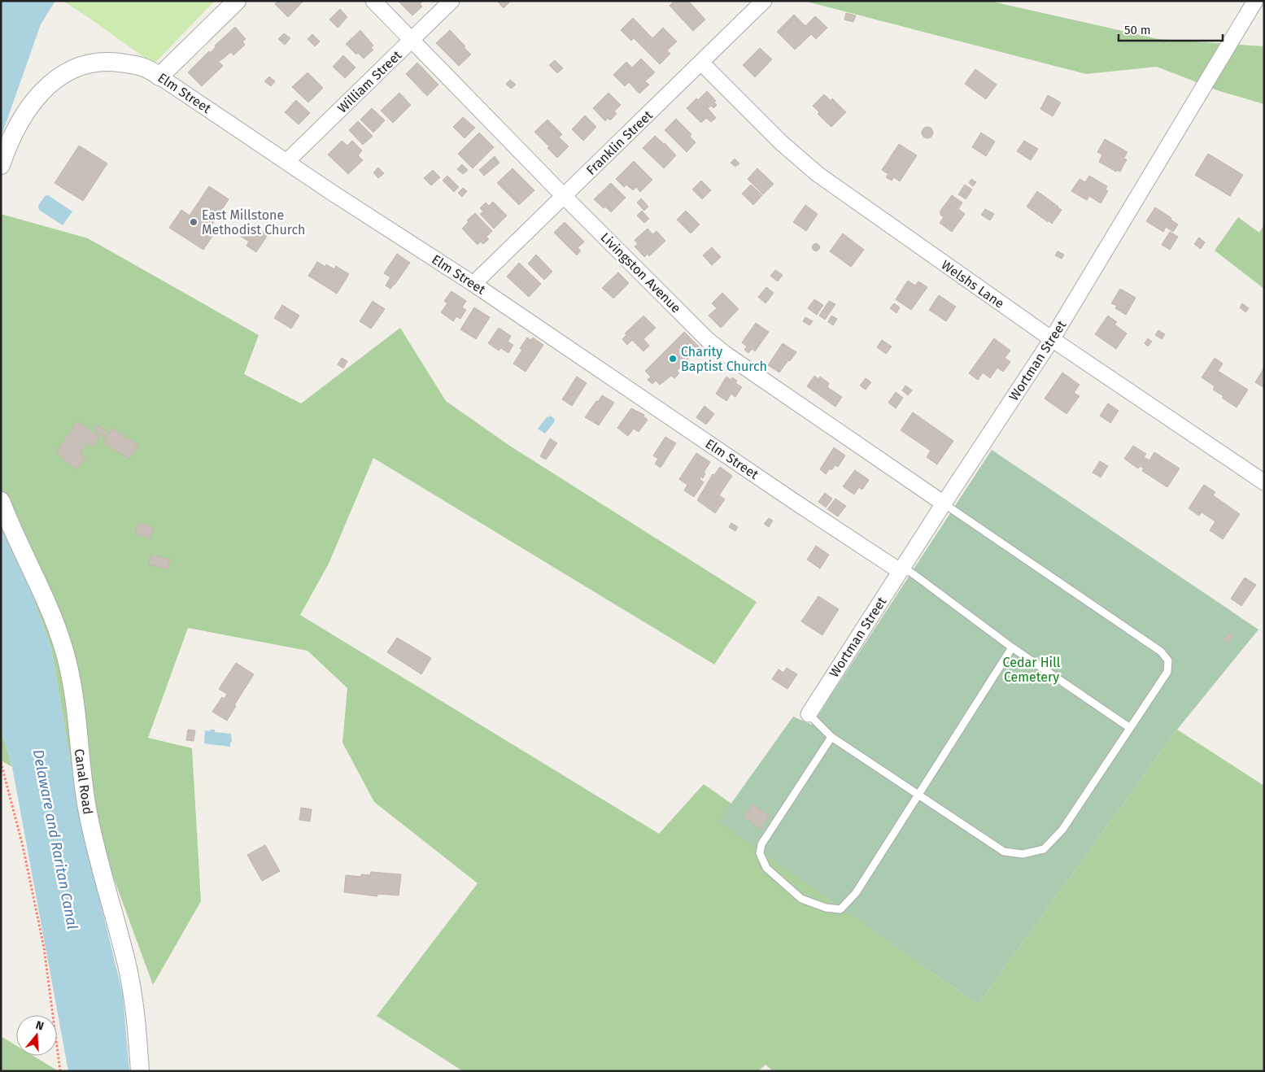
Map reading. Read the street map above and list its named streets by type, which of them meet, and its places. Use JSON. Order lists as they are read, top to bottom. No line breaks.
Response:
{"streets":{"street":["William Street","Elm Street","Franklin Street","Livingston Avenue","Welshs Lane","Wortman Street","Canal Road"]},"crossings":[["William Street","Elm Street"],["William Street","Livingston Avenue"],["Elm Street","Franklin Street"],["Elm Street","Wortman Street"],["Franklin Street","Livingston Avenue"],["Franklin Street","Welshs Lane"],["Livingston Avenue","Wortman Street"],["Welshs Lane","Wortman Street"]],"water":["Delaware and Raritan Canal"],"parks":["Cedar Hill Cemetery"],"places":["East Millstone Methodist Church","Charity Baptist Church"],"scale_bar":"50 m","north":"top"}
